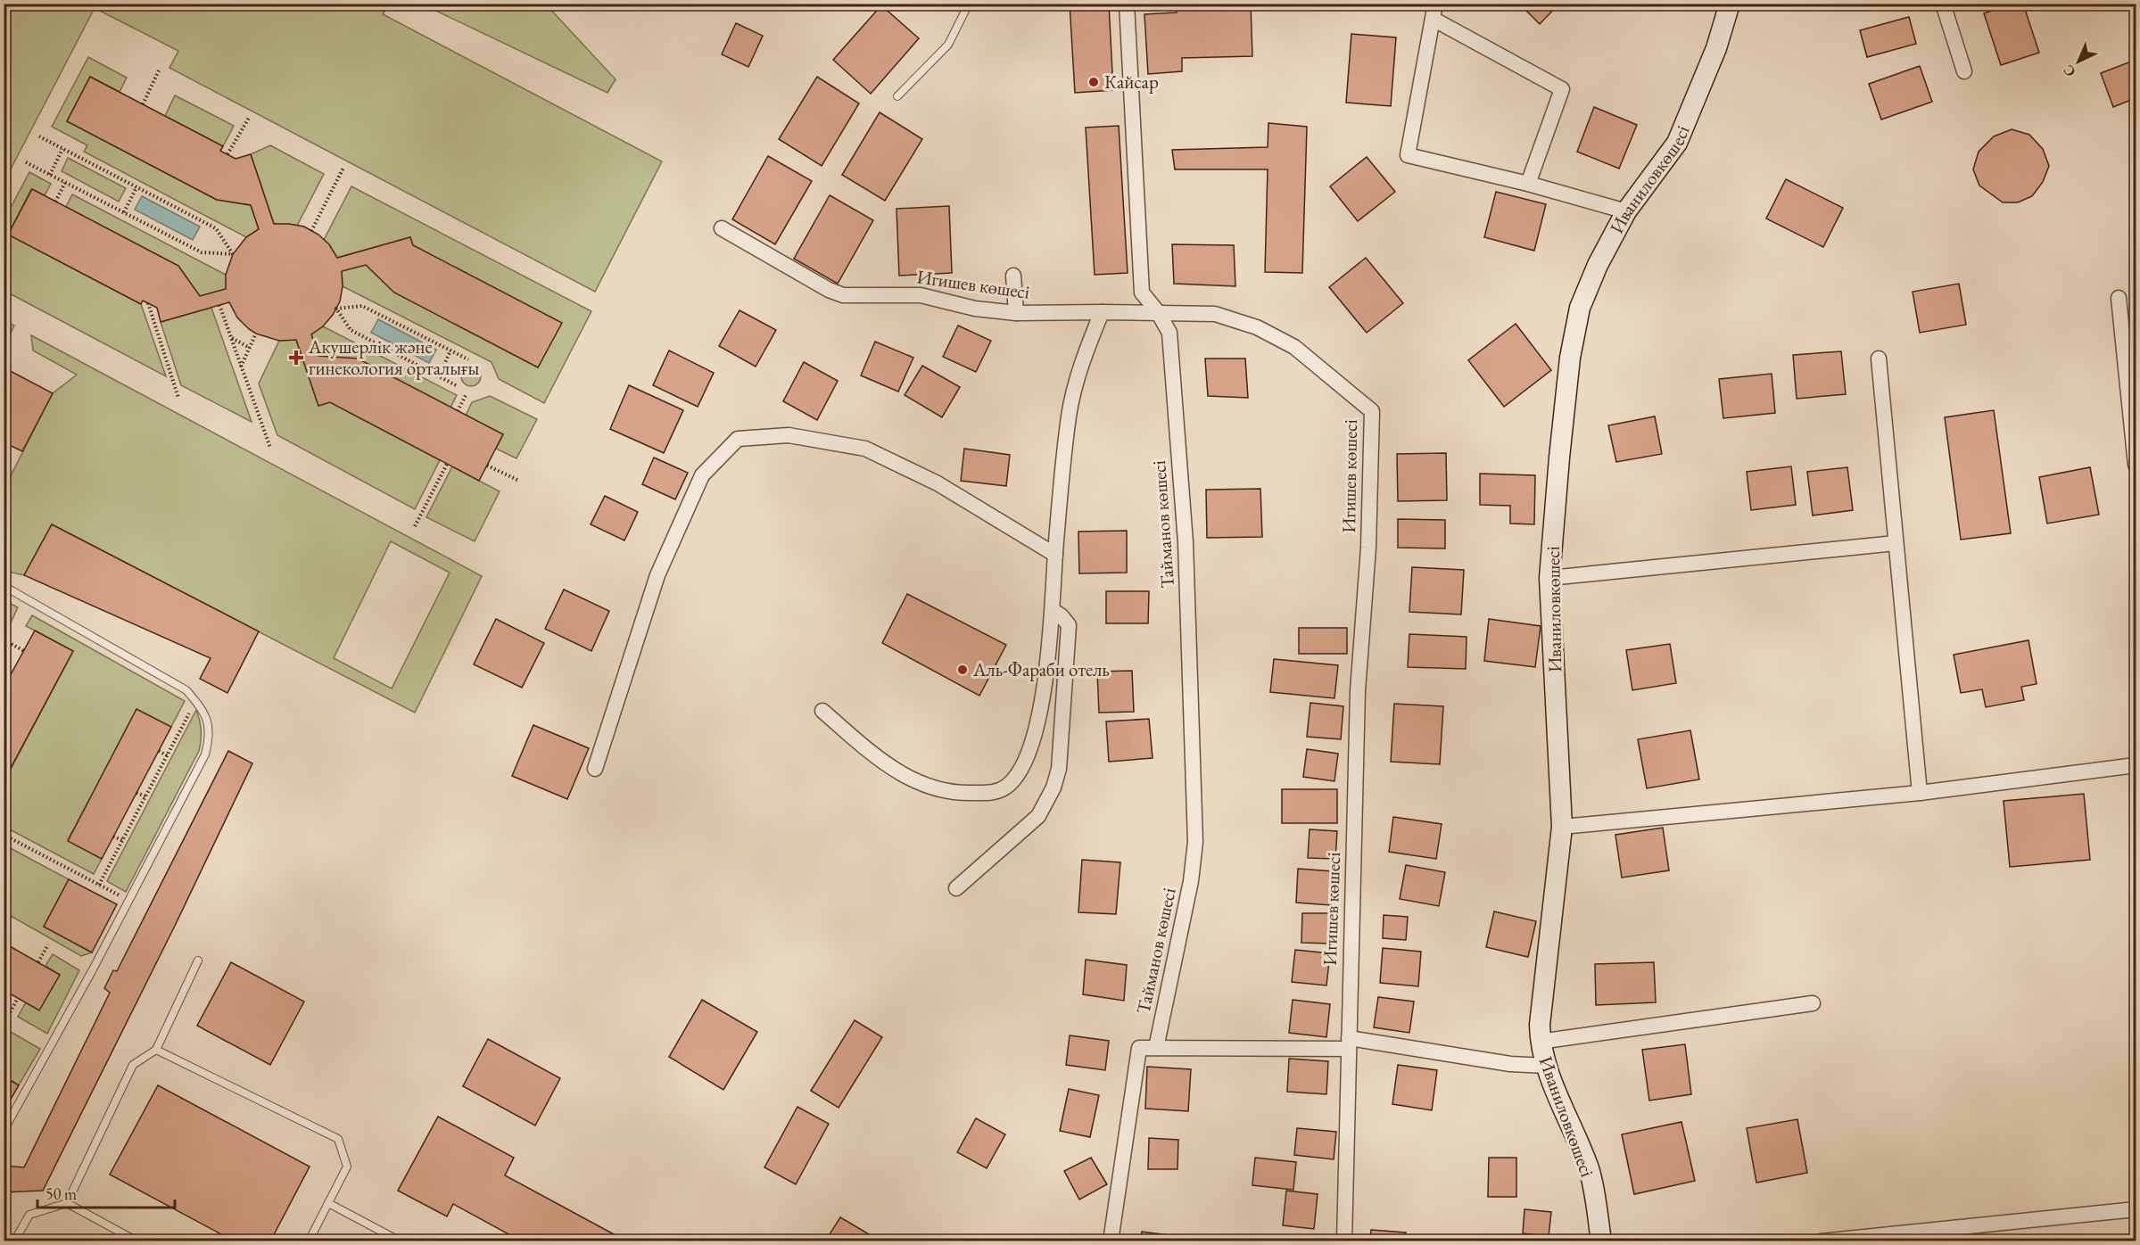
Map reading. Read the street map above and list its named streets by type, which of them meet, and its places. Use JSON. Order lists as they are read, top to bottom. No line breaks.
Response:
{"streets":{"street":["Иваниловкөшесі","Игишев көшесі","Тайманов көшесі"]},"crossings":[["Игишев көшесі","Тайманов көшесі"]],"places":{"other":["Кайсар","Аль-Фараби отель"],"health":["Акушерлік және гинекология орталығы"]},"scale_bar":"50 m","north":"bottom left"}
